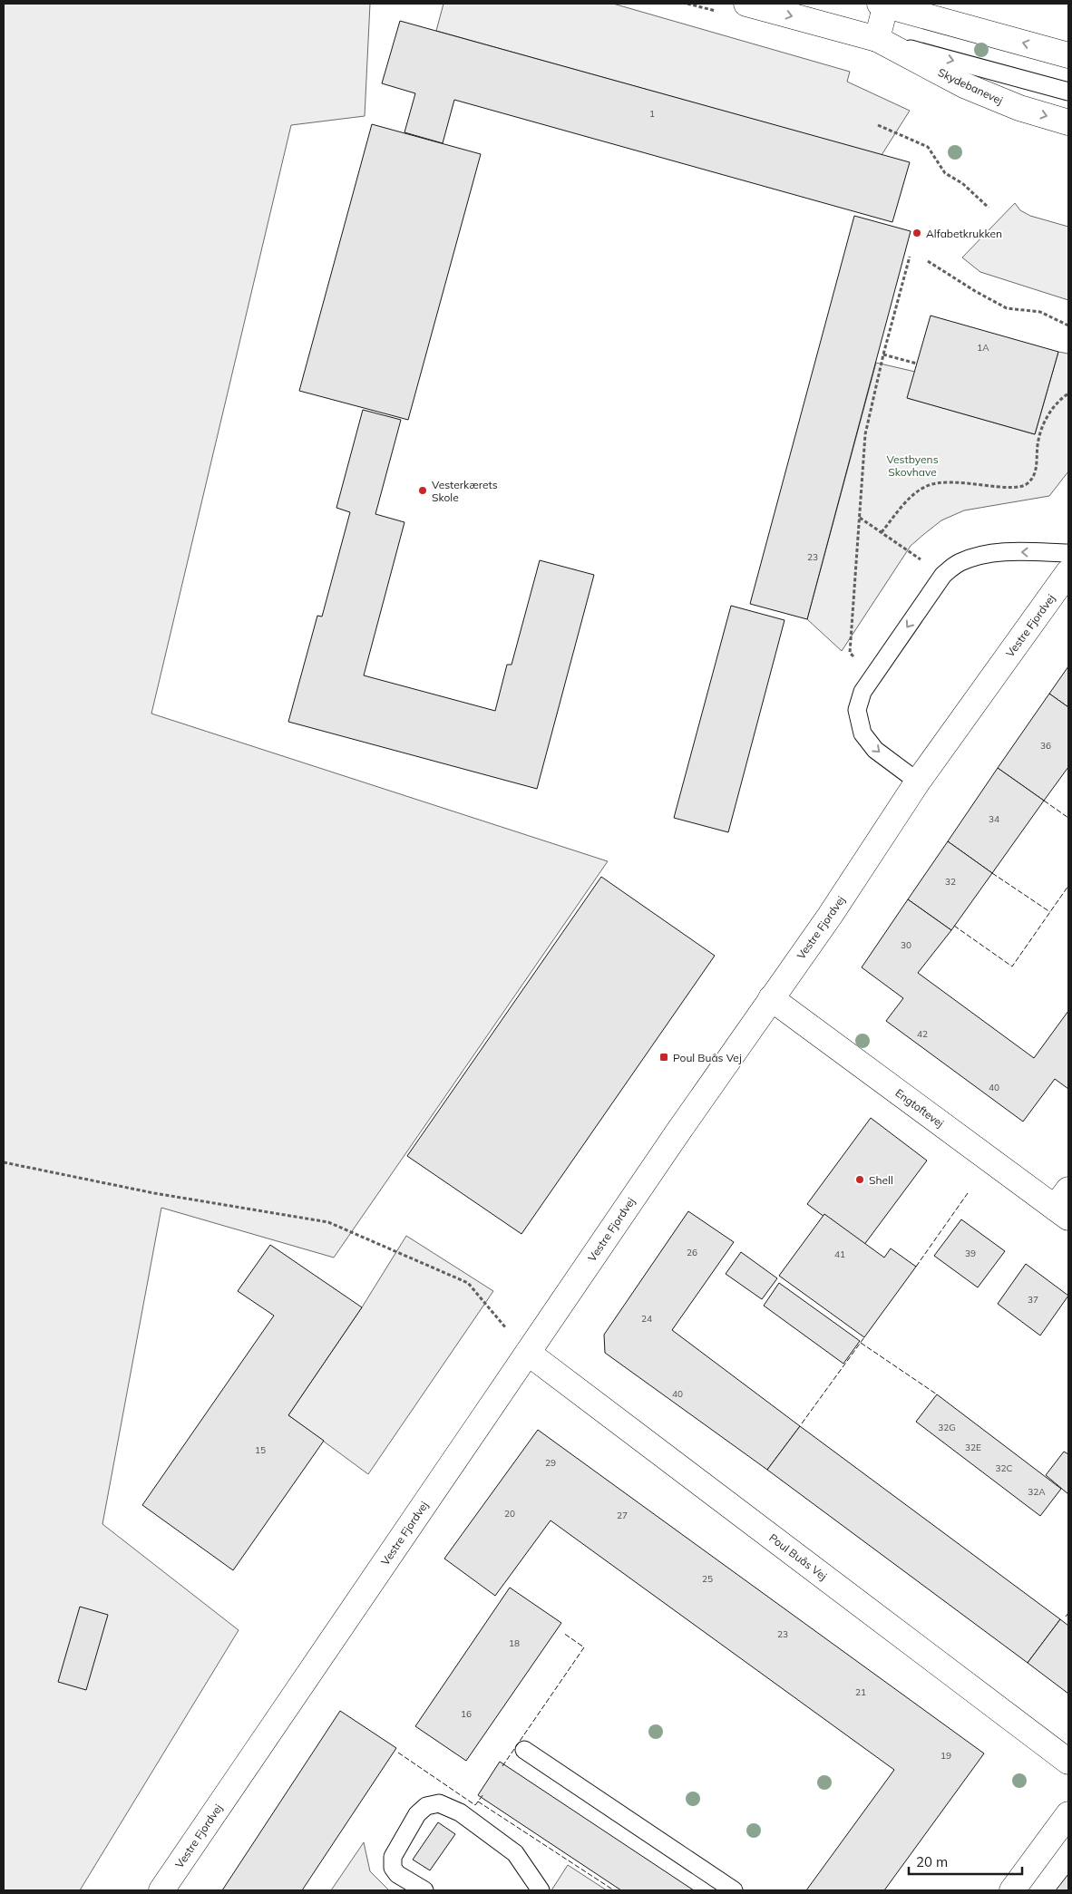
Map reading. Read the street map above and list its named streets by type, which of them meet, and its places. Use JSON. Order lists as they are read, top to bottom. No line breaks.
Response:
{"streets":{"street":["Skydebanevej","Vestre Fjordvej","Engtoftevej","Poul Buås Vej"]},"crossings":[["Vestre Fjordvej","Engtoftevej"],["Vestre Fjordvej","Poul Buås Vej"]],"parks":["Vestbyens Skovhave"],"places":{"other":["Alfabetkrukken","Vesterkærets Skole","Shell"],"transit":["Poul Buås Vej"]},"house_numbers":["1","1A","23","36","34","32","30","42","40","26","39","41","37","24","40","32G","32E","15","29","32C","32A","20","27","25","23","18","21","16","19"],"scale_bar":"20 m"}
